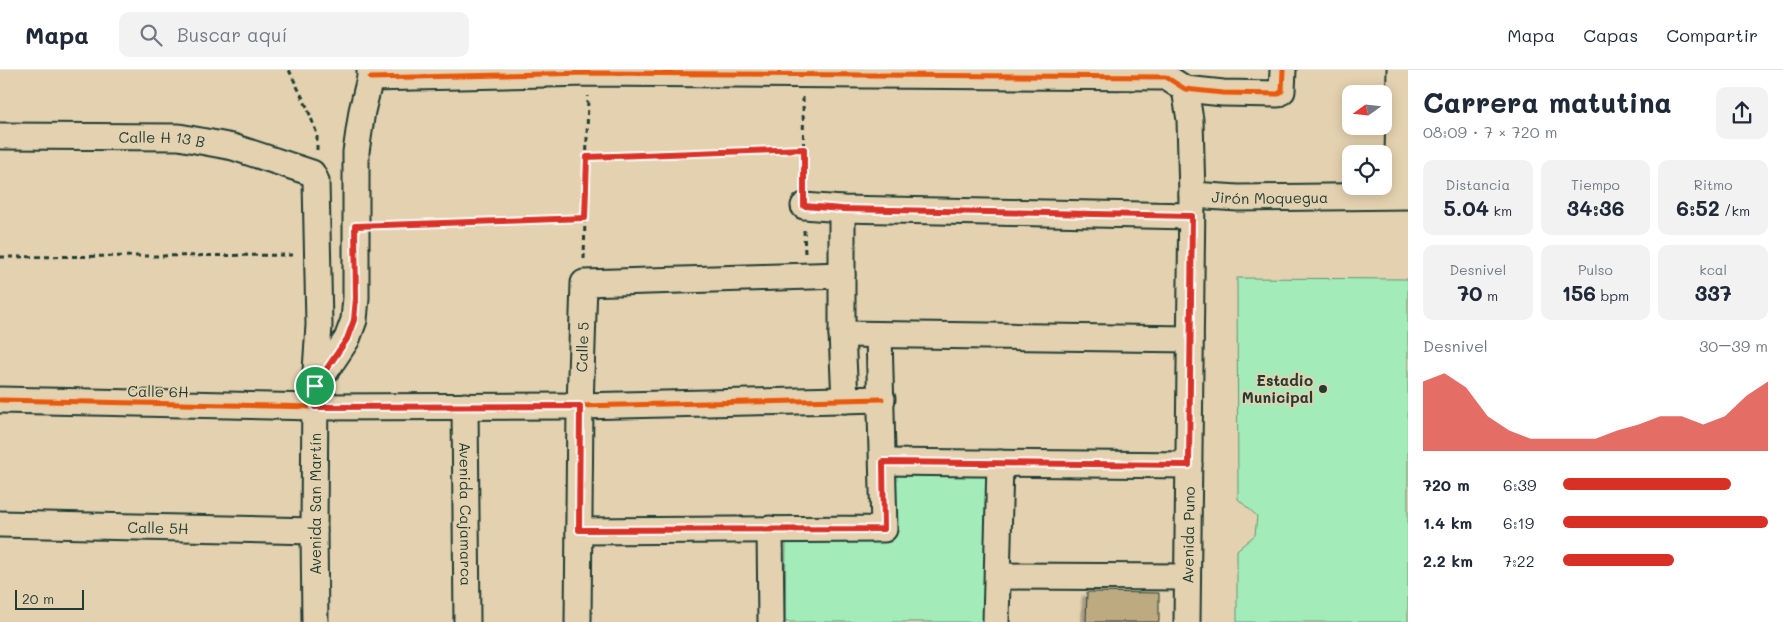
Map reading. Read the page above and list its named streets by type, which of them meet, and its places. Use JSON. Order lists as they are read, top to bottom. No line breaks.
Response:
{"streets":{"street":["Calle H 13 B","Jirón Moquegua","Calle 5","Calle 6H","Avenida San Martín","Avenida Cajamarca","Calle 5H","Avenida Puno"]},"crossings":[["Calle H 13 B","Avenida San Martín"],["Jirón Moquegua","Avenida Puno"],["Calle 5","Calle 6H"],["Calle 6H","Avenida San Martín"],["Calle 6H","Avenida Cajamarca"],["Avenida San Martín","Calle 5H"]],"places":["Estadio Municipal"],"scale_bar":"20 m","north":"left","page":{"header":"Mapa","search":"Buscar aquí","nav":["Mapa","Capas","Compartir"],"heading":["Carrera matutina","08:09 · 7 × 720 m"],"stats":[["Distancia","5.04 km"],["Tiempo","34:36"],["Ritmo","6:52 /km"],["Desnivel","70 m"],["Pulso","156 bpm"],["kcal","337"]],"chart":["Desnivel","30–39 m"],"list":[{"name":"720 m","note":"6:39"},{"name":"1.4 km","note":"6:19"},{"name":"2.2 km","note":"7:22"}],"scale":"20 m"}}
